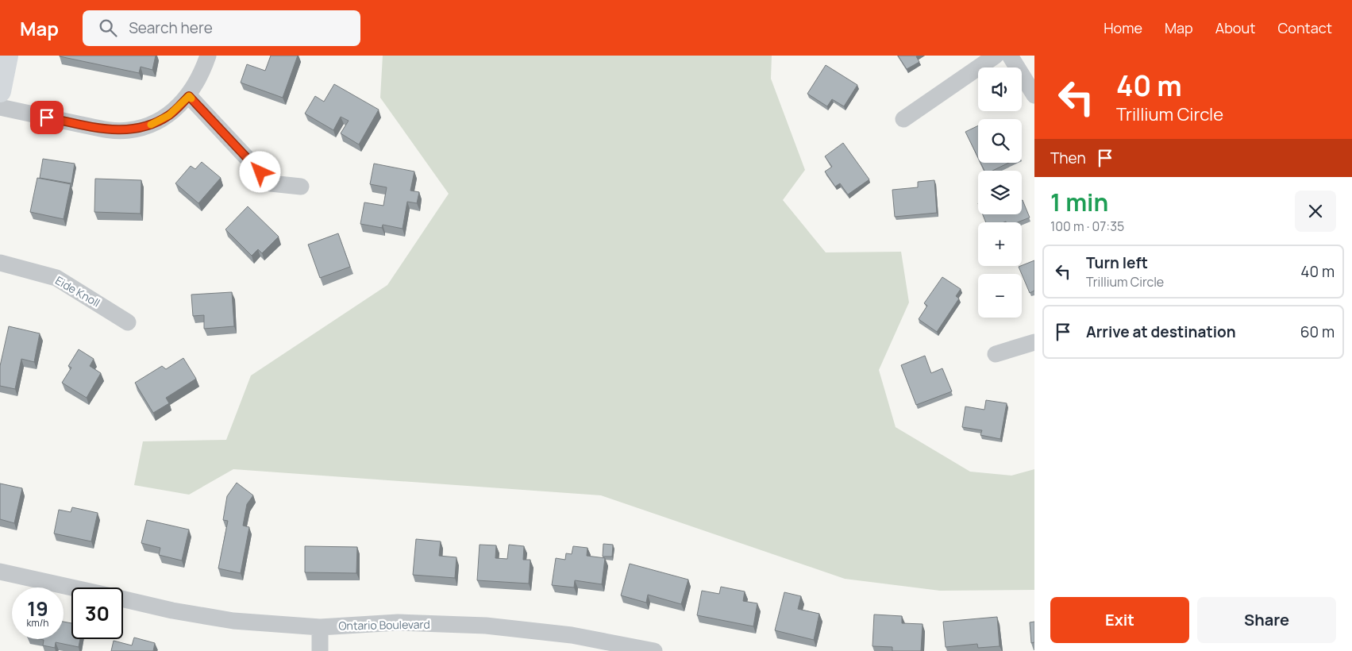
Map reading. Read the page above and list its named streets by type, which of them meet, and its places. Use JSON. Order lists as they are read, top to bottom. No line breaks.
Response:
{"streets":{"street":["Eide Knoll","Ontario Boulevard"]},"page":{"header":"Map","search":"Search here","nav":["Home","Map","About","Contact"],"turn":["40 m","Trillium Circle"],"map_buttons":["+","−"],"then":"Then","heading":["1 min","100 m · 07:35"],"list":[{"name":"Turn left","note":"Trillium Circle","value":"40 m"},{"name":"Arrive at destination","value":"60 m"}],"speed":"19 km/h","limit":"30","buttons":["Exit","Share"]}}
